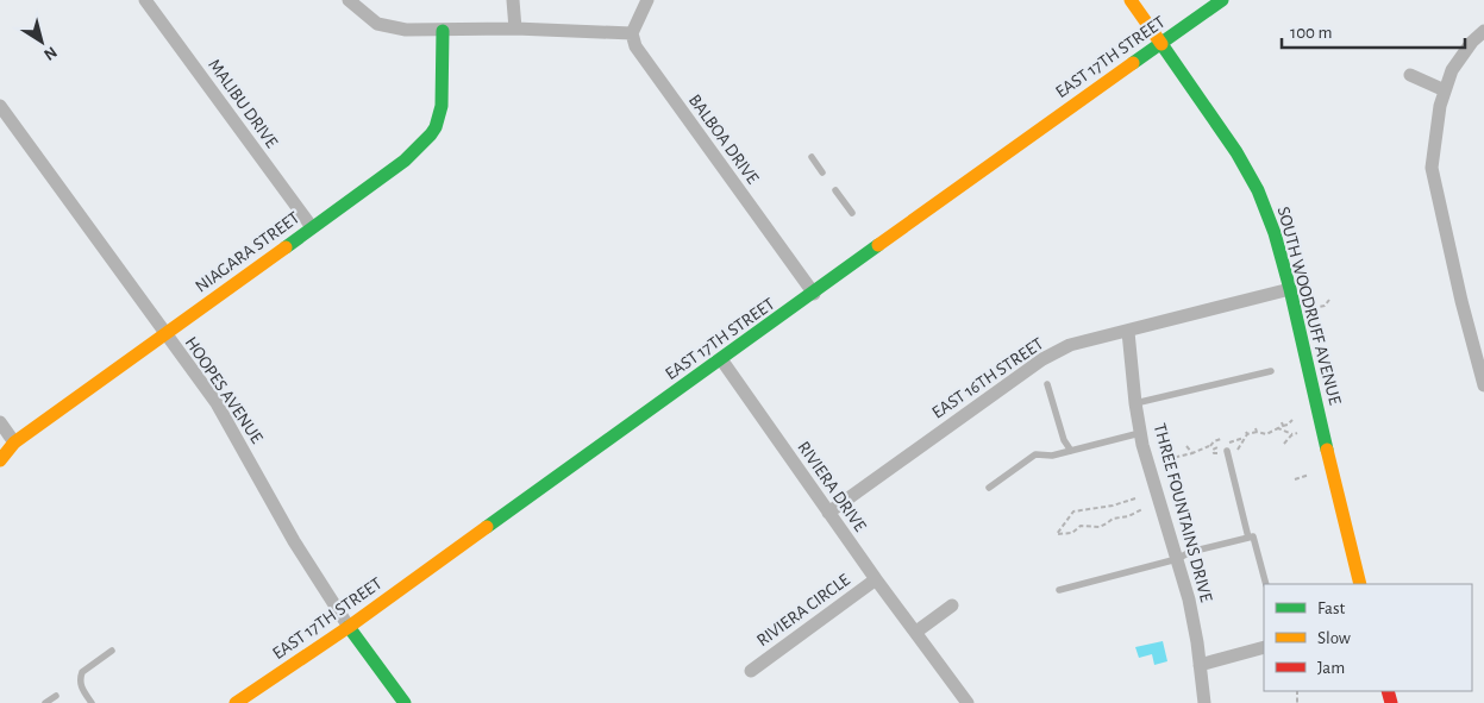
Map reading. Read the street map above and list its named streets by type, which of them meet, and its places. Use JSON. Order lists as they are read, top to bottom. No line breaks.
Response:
{"streets":{"main road":["EAST 17TH STREET","NIAGARA STREET","SOUTH WOODRUFF AVENUE","HOOPES AVENUE"],"street":["MALIBU DRIVE","BALBOA DRIVE","EAST 16TH STREET","RIVIERA DRIVE","THREE FOUNTAINS DRIVE","RIVIERA CIRCLE"]},"crossings":[["EAST 17TH STREET","BALBOA DRIVE"],["EAST 17TH STREET","SOUTH WOODRUFF AVENUE"],["EAST 17TH STREET","HOOPES AVENUE"],["EAST 17TH STREET","RIVIERA DRIVE"],["MALIBU DRIVE","NIAGARA STREET"],["NIAGARA STREET","HOOPES AVENUE"],["SOUTH WOODRUFF AVENUE","EAST 16TH STREET"],["EAST 16TH STREET","RIVIERA DRIVE"],["EAST 16TH STREET","THREE FOUNTAINS DRIVE"],["RIVIERA DRIVE","RIVIERA CIRCLE"]],"legend":["Fast","Slow","Jam"],"scale_bar":"100 m","north":"bottom right"}
